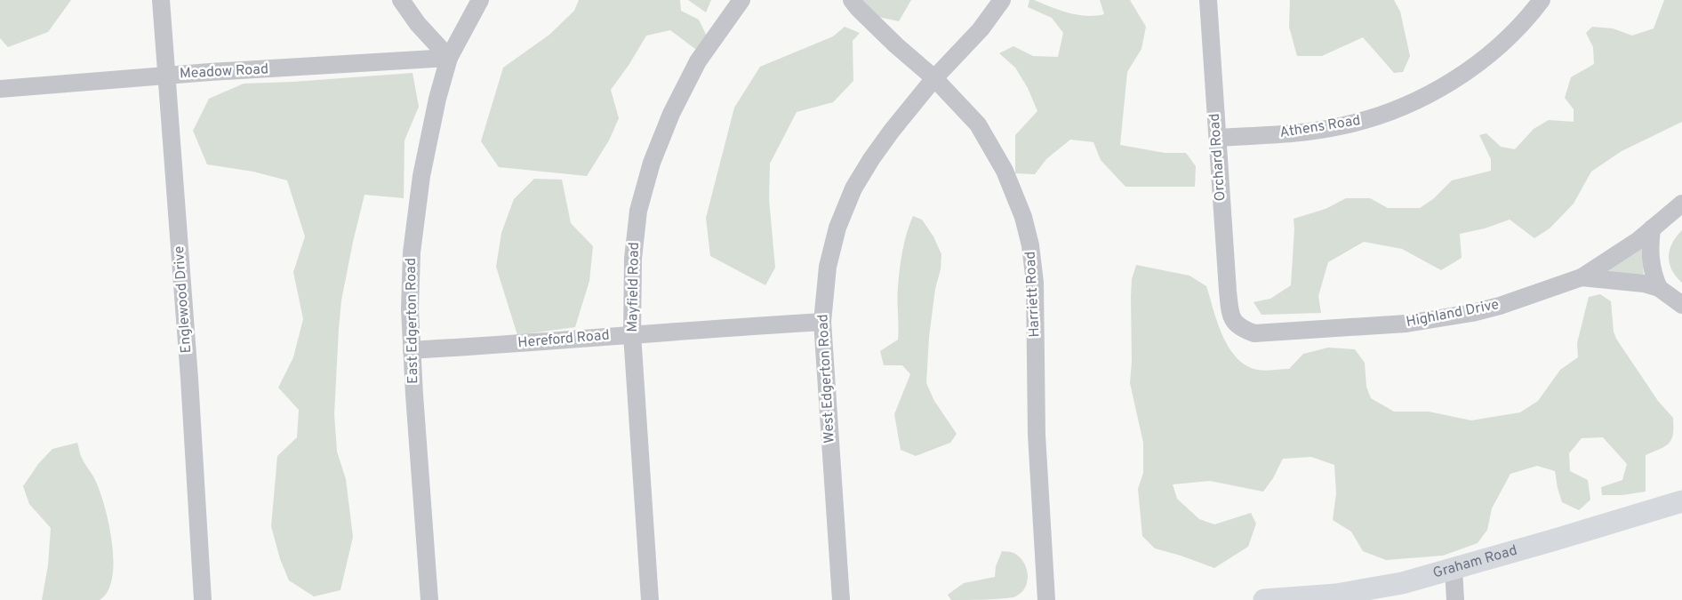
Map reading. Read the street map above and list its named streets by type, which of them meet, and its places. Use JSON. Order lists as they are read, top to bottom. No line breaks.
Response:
{"streets":{"main road":["Graham Road"],"street":["Meadow Road","Athens Road","Orchard Road","Mayfield Road","Harriett Road","Englewood Drive","Highland Drive","East Edgerton Road","Hereford Road","West Edgerton Road"]},"crossings":[["Meadow Road","Englewood Drive"],["Meadow Road","East Edgerton Road"],["Athens Road","Orchard Road"],["Orchard Road","Highland Drive"],["Mayfield Road","Hereford Road"],["Harriett Road","West Edgerton Road"],["East Edgerton Road","Hereford Road"],["Hereford Road","West Edgerton Road"]]}
